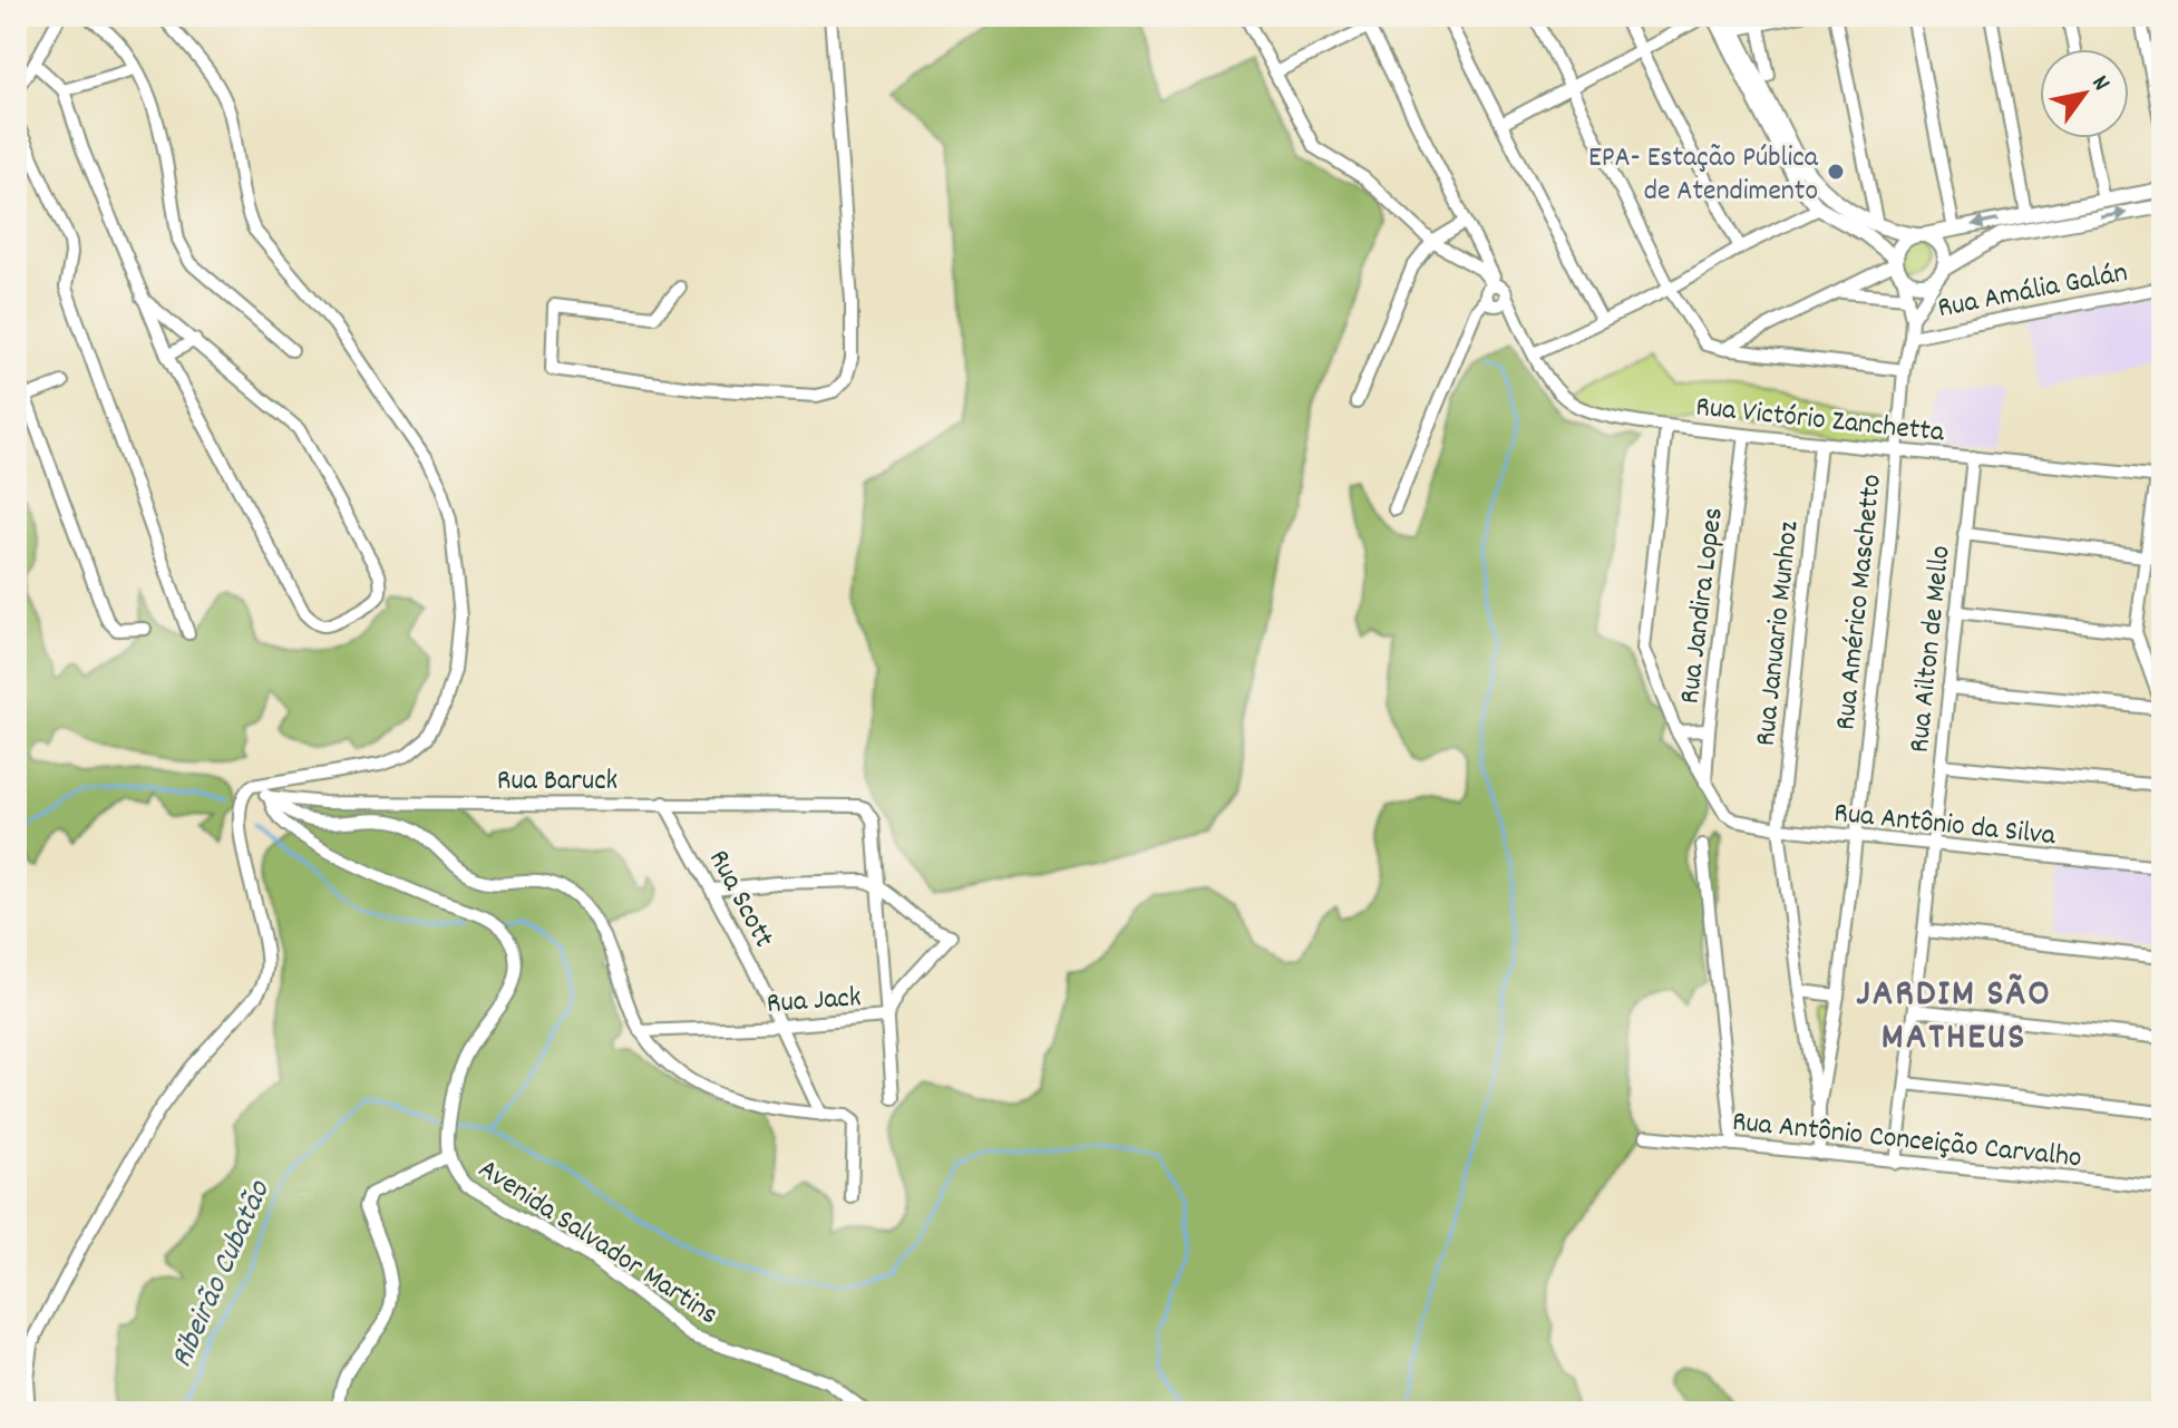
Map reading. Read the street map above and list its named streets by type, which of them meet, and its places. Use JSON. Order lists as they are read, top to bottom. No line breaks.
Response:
{"streets":{"street":["Rua Amália Galán","Rua Victório Zanchetta","Rua Américo Maschetto","Rua Jandira Lopes","Rua Januario Munhoz","Rua Ailton de Mello","Rua Baruck","Rua Antônio da Silva","Rua Scott","Rua Jack","Rua Antônio Conceição Carvalho","Avenida Salvador Martins"]},"crossings":[["Rua Amália Galán","Rua Américo Maschetto"],["Rua Victório Zanchetta","Rua Américo Maschetto"],["Rua Victório Zanchetta","Rua Jandira Lopes"],["Rua Victório Zanchetta","Rua Januario Munhoz"],["Rua Victório Zanchetta","Rua Ailton de Mello"],["Rua Américo Maschetto","Rua Januario Munhoz"],["Rua Américo Maschetto","Rua Antônio da Silva"],["Rua Jandira Lopes","Rua Antônio da Silva"],["Rua Januario Munhoz","Rua Antônio da Silva"],["Rua Ailton de Mello","Rua Antônio da Silva"],["Rua Ailton de Mello","Rua Antônio Conceição Carvalho"],["Rua Baruck","Rua Scott"],["Rua Baruck","Rua Jack"],["Rua Baruck","Avenida Salvador Martins"],["Rua Scott","Rua Jack"]],"districts":["JARDIM SÃO MATHEUS"],"water":["Ribeirão Cubatão"],"places":["EPA- Estação Pública de Atendimento"],"north":"top right"}
